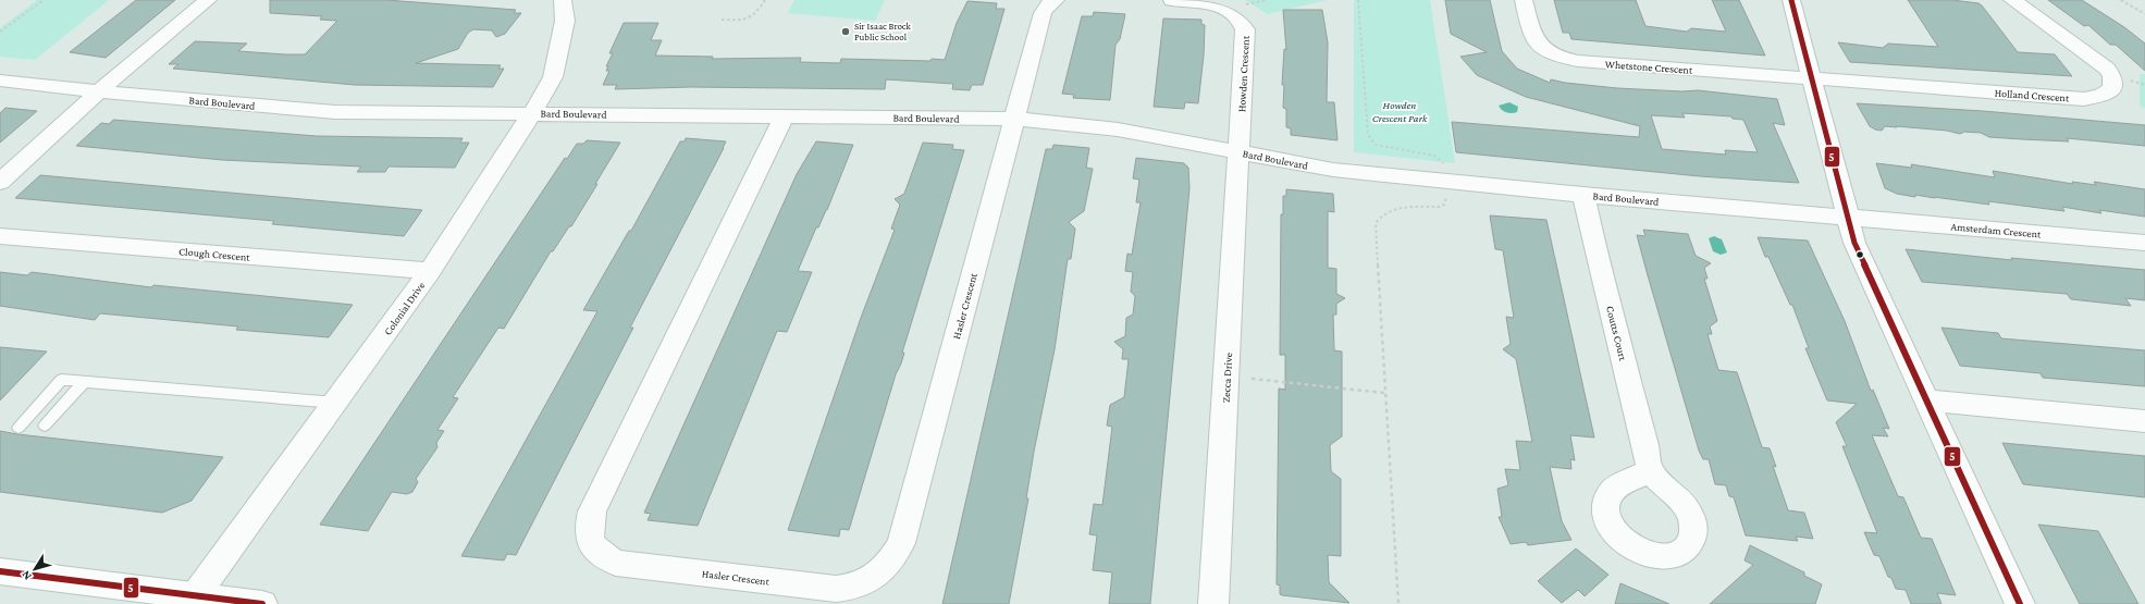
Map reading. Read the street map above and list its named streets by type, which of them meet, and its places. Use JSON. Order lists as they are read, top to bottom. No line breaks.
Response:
{"streets":{"street":["Whetstone Crescent","Howden Crescent","Holland Crescent","Bard Boulevard","Amsterdam Crescent","Clough Crescent","Hasler Crescent","Colonial Drive","Coutts Court","Zecca Drive"]},"crossings":[["Whetstone Crescent","Holland Crescent"],["Howden Crescent","Bard Boulevard"],["Howden Crescent","Zecca Drive"],["Bard Boulevard","Amsterdam Crescent"],["Bard Boulevard","Hasler Crescent"],["Bard Boulevard","Colonial Drive"],["Bard Boulevard","Coutts Court"],["Bard Boulevard","Zecca Drive"],["Clough Crescent","Colonial Drive"]],"parks":["Howden Crescent Park"],"places":["Sir Isaac Brock Public School"],"lines":["transit line 5"],"north":"bottom left"}
